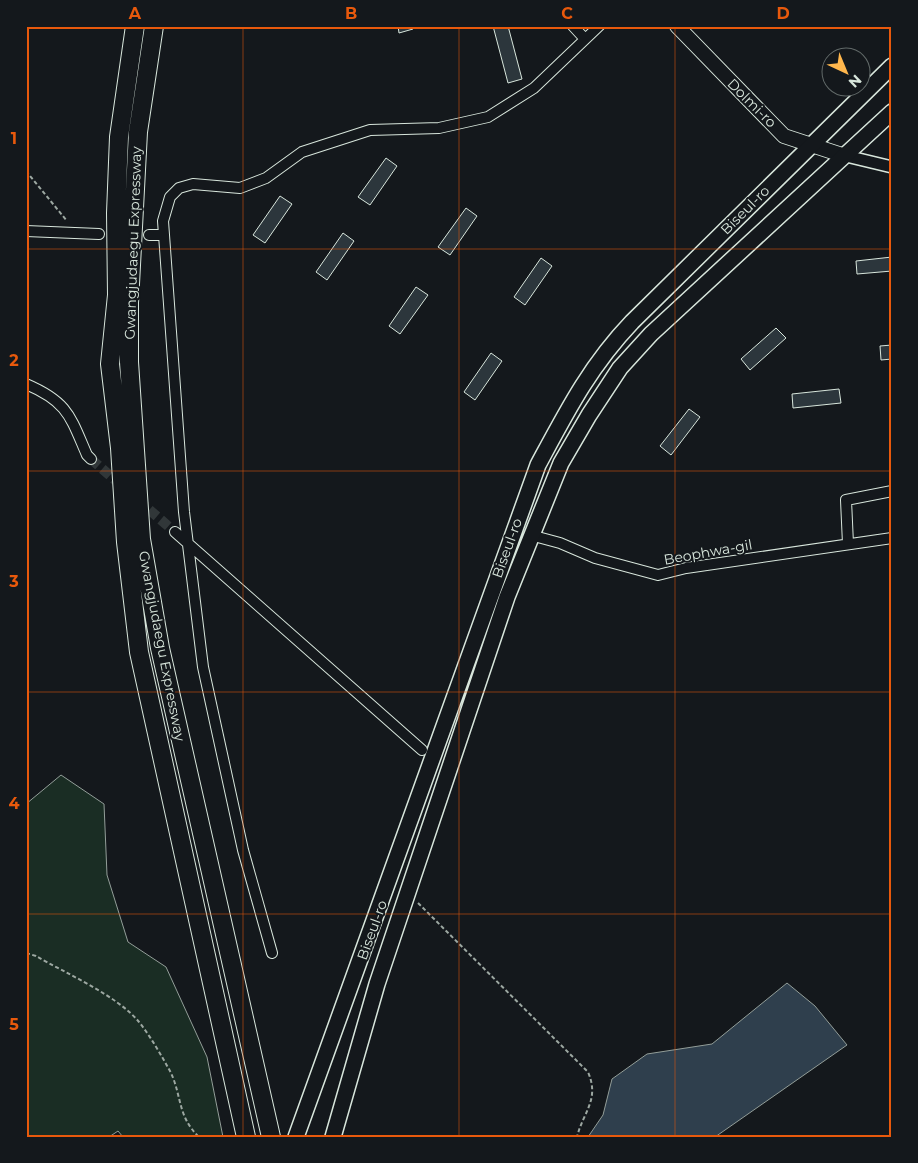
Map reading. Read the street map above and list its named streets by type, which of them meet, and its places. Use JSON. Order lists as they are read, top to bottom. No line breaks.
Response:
{"streets":{"highway":["Gwangjudaegu Expressway"],"main road":["Dolmi-ro","Biseul-ro"],"street":["Beophwa-gil"]},"crossings":[["Dolmi-ro","Biseul-ro"],["Biseul-ro","Beophwa-gil"]],"north":"bottom right","grid":{"columns":["A","B","C","D"],"rows":["1","2","3","4","5"]}}
